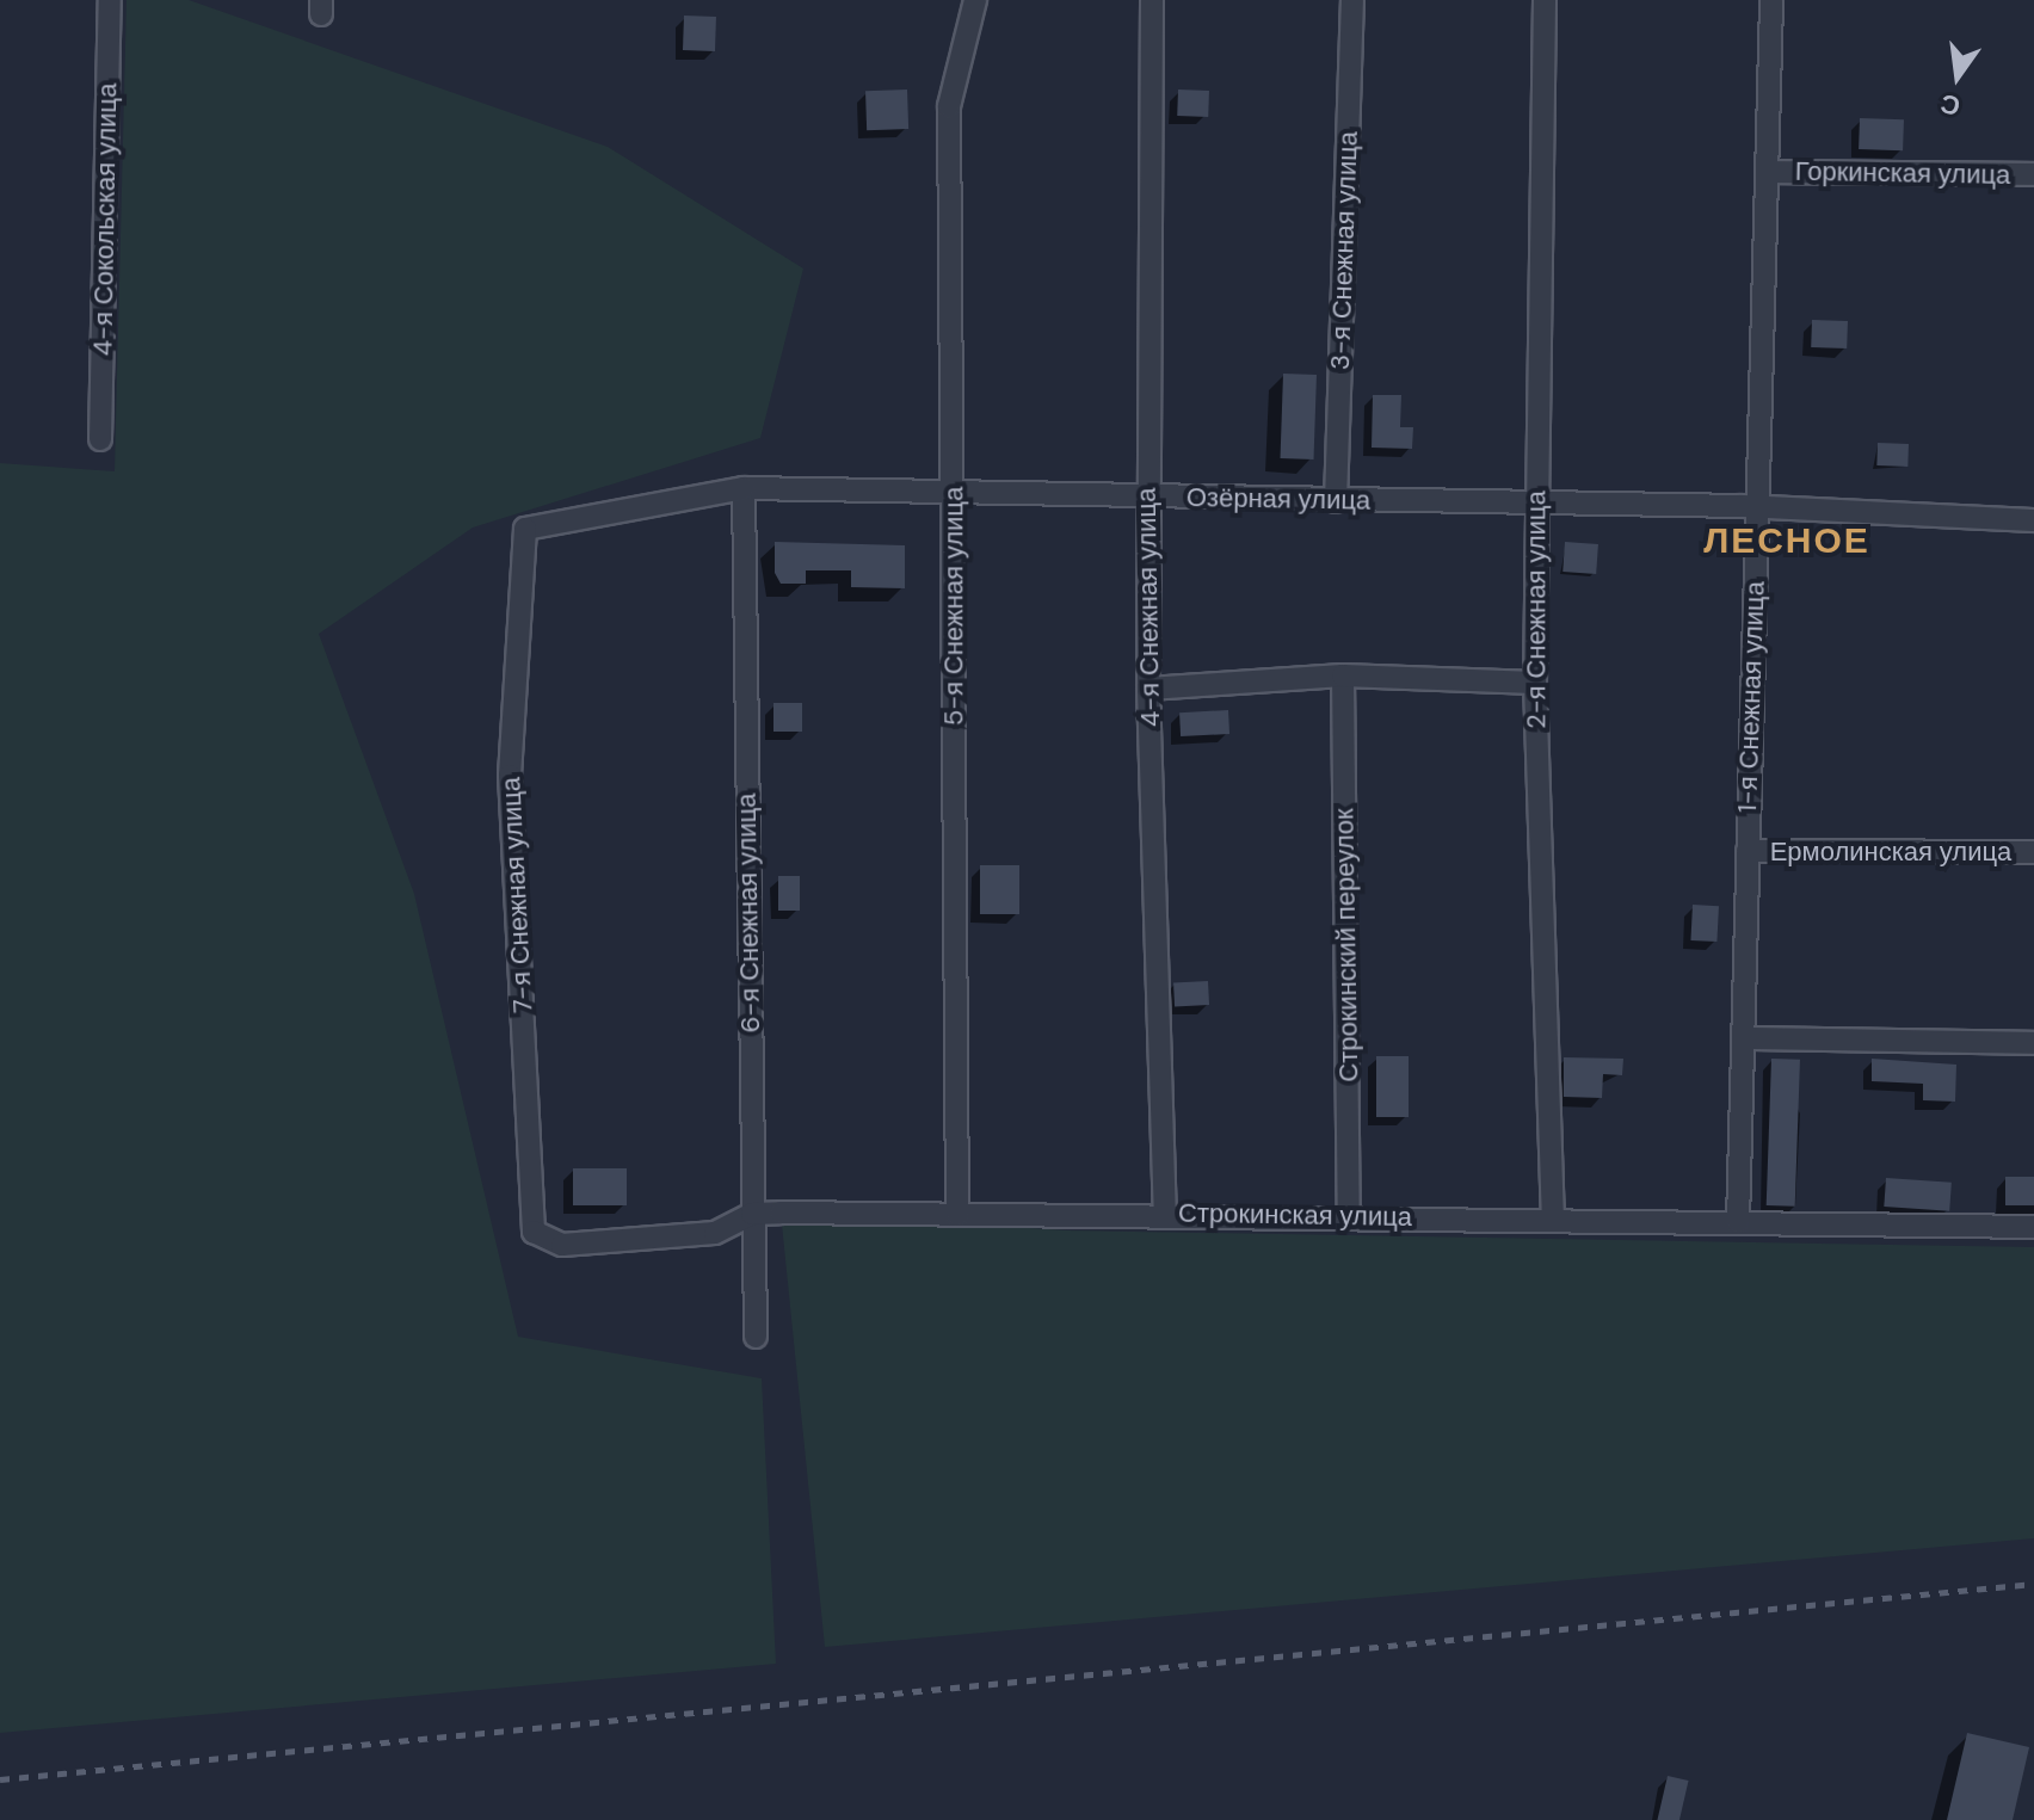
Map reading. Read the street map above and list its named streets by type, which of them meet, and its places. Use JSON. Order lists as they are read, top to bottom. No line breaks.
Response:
{"streets":{"street":["Горкинская улица","4-я Сокольская улица","3-я Снежная улица","Озёрная улица","5-я Снежная улица","4-я Снежная улица","2-я Снежная улица","1-я Снежная улица","Ермолинская улица","7-я Снежная улица","6-я Снежная улица","Строкинский переулок","Строкинская улица"]},"crossings":[["Горкинская улица","1-я Снежная улица"],["3-я Снежная улица","Озёрная улица"],["Озёрная улица","5-я Снежная улица"],["Озёрная улица","4-я Снежная улица"],["Озёрная улица","2-я Снежная улица"],["Озёрная улица","1-я Снежная улица"],["Озёрная улица","7-я Снежная улица"],["Озёрная улица","6-я Снежная улица"],["5-я Снежная улица","Строкинская улица"],["4-я Снежная улица","Строкинская улица"],["2-я Снежная улица","Строкинская улица"],["1-я Снежная улица","Ермолинская улица"],["1-я Снежная улица","Строкинская улица"],["7-я Снежная улица","Строкинская улица"],["6-я Снежная улица","Строкинская улица"],["Строкинский переулок","Строкинская улица"]],"districts":["ЛЕСНОЕ"],"north":"bottom"}
